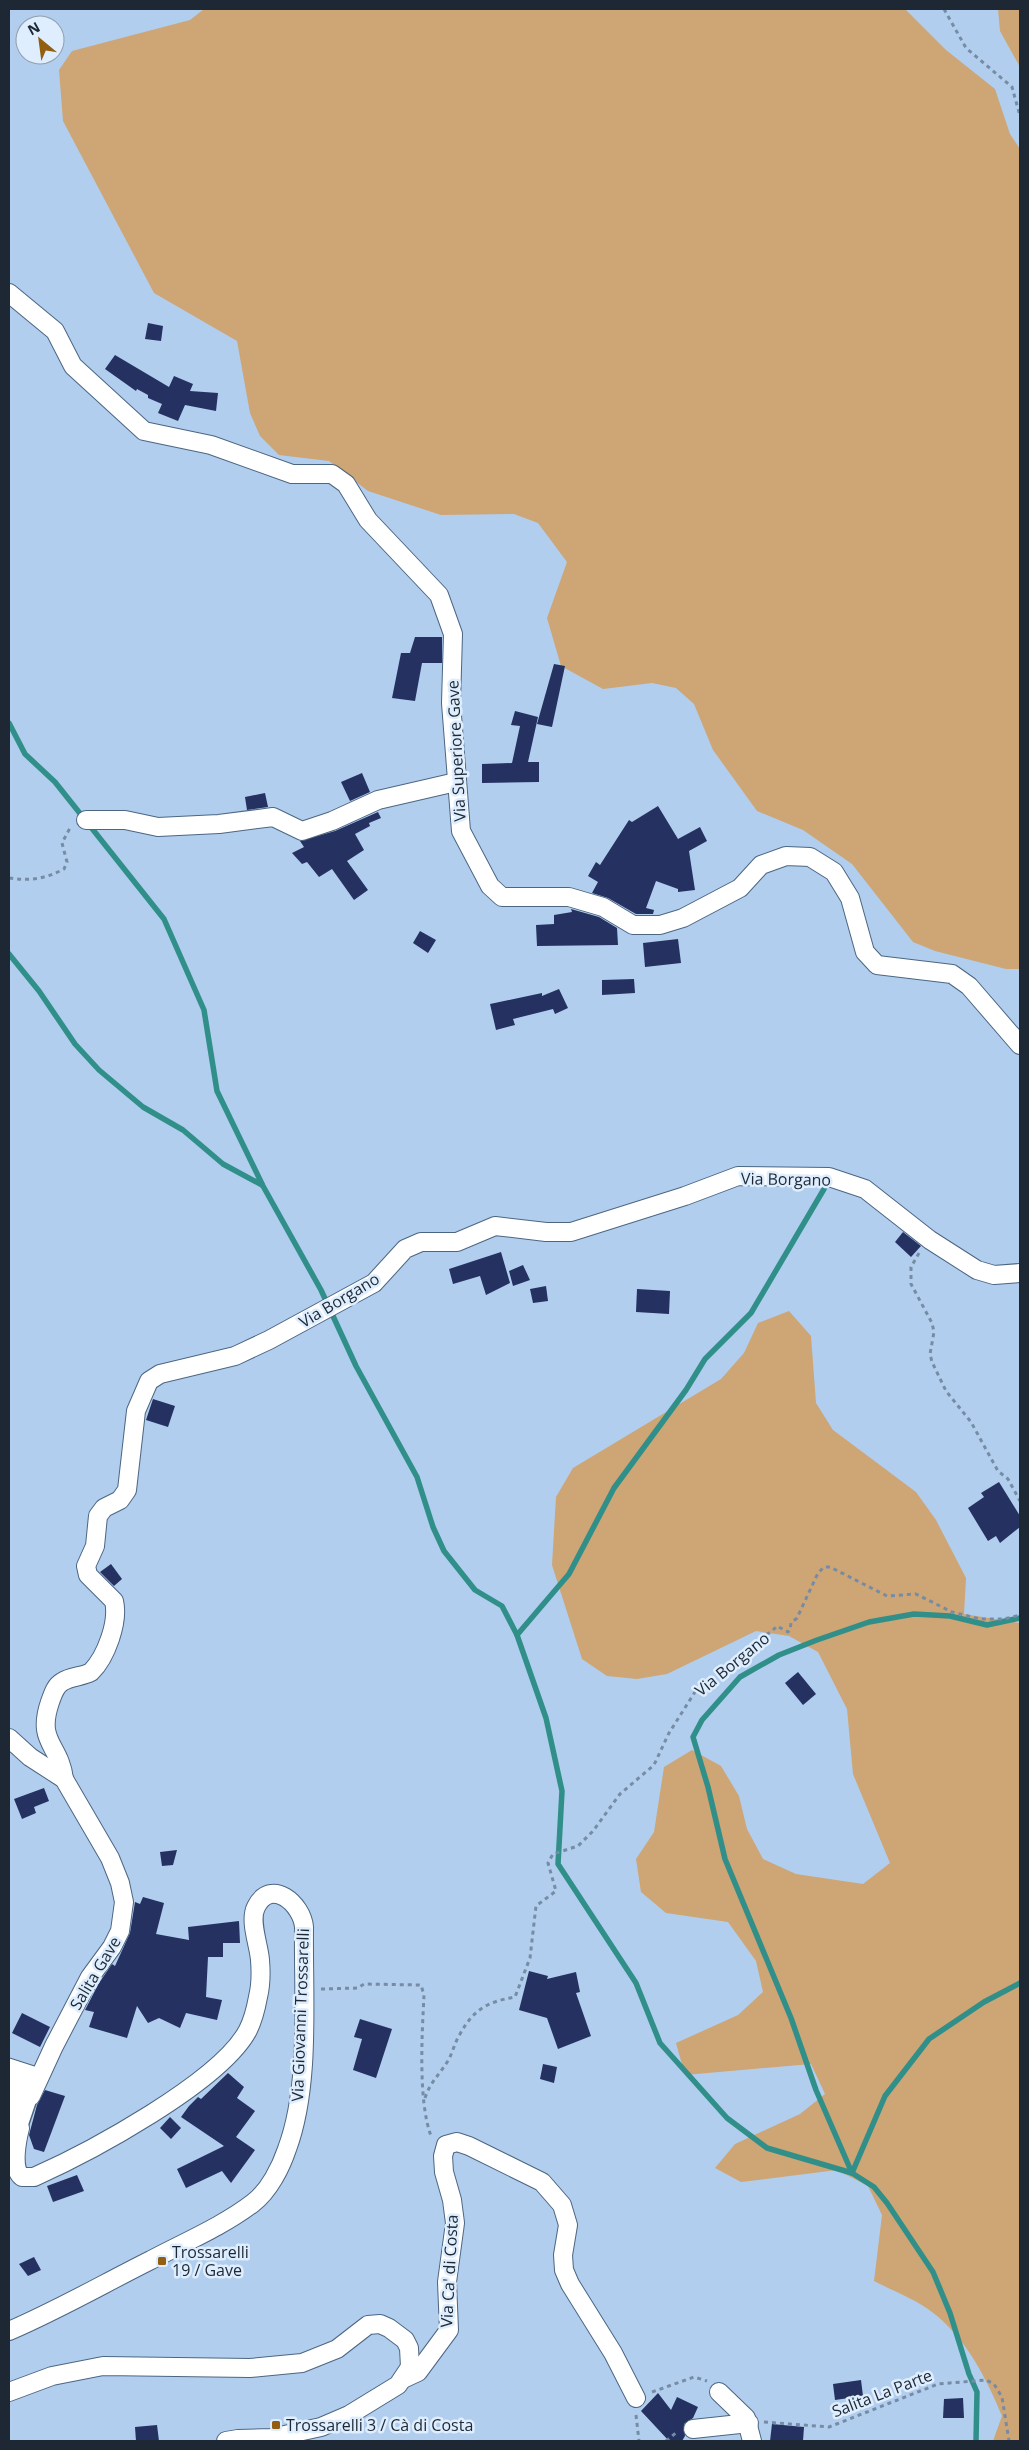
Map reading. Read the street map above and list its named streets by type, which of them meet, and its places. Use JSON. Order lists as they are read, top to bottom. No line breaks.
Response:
{"streets":{"street":["Via Superiore Gave","Via Borgano","Salita Gave","Via Giovanni Trossarelli","Via Ca' di Costa"],"path":["Salita La Parte"]},"crossings":[["Via Borgano","Salita Gave"],["Salita Gave","Via Giovanni Trossarelli"]],"places":{"transit":["Trossarelli 19 / Gave","Trossarelli 3 / Cà di Costa"]},"north":"top left"}
